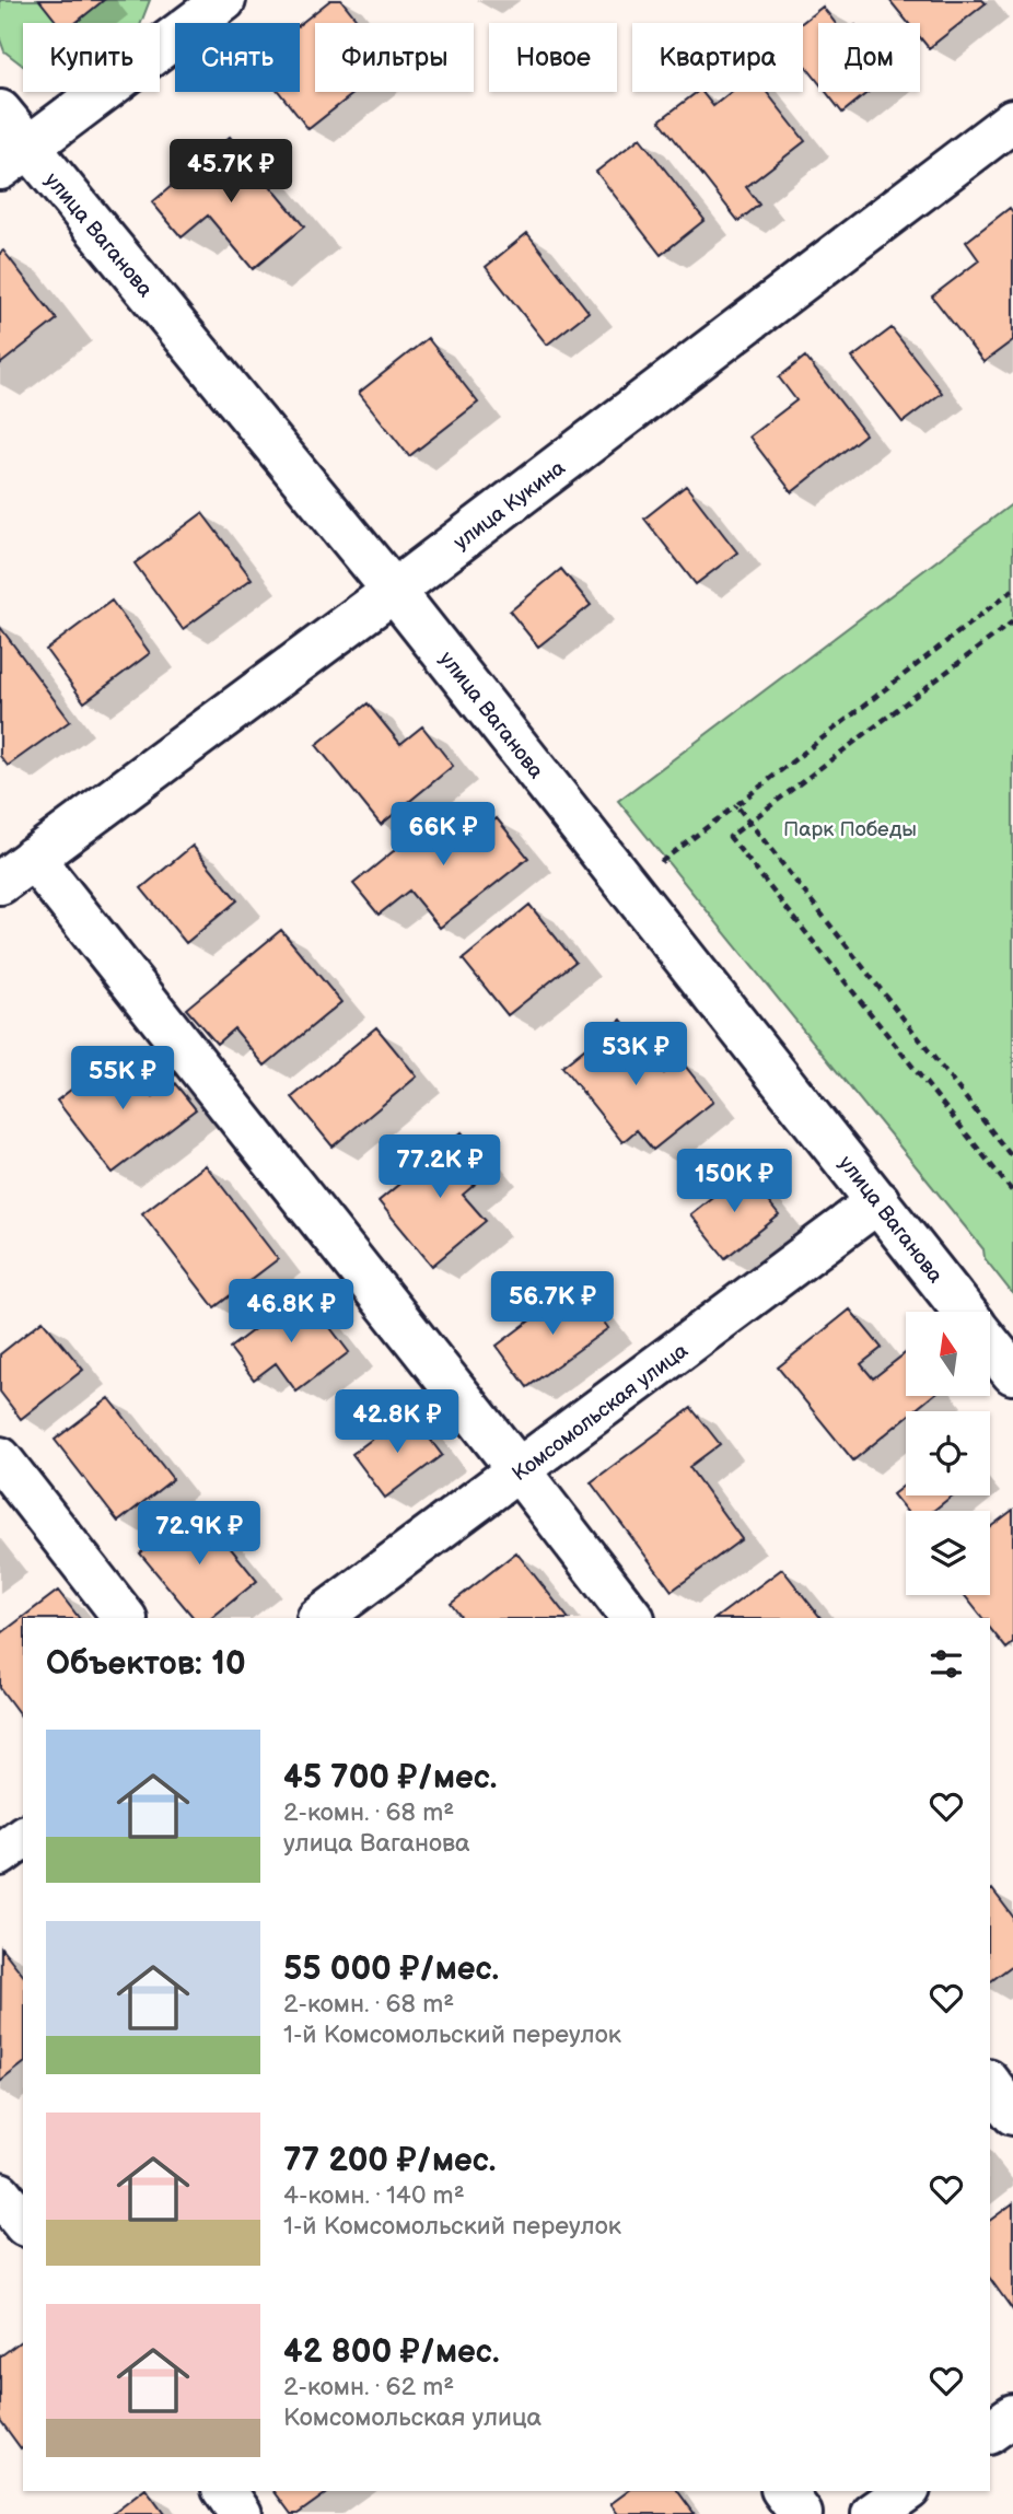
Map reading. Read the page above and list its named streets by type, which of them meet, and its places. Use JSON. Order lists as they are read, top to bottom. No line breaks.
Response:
{"streets":{"street":["улица Ваганова","улица Кукина","Комсомольская улица"]},"crossings":[["улица Ваганова","улица Кукина"],["улица Ваганова","Комсомольская улица"]],"parks":["Парк Победы"],"north":"top","page":{"chip":["Купить","Снять","Фильтры","Новое","Квартира","Дом"],"price":["45.7K ₽","66K ₽","53K ₽","55K ₽","77.2K ₽","150K ₽","56.7K ₽","46.8K ₽","42.8K ₽","72.9K ₽"],"heading":"Объектов: 10","list":[{"name":"45 700 ₽/мес.","note":"2-комн. · 68 m² · улица Ваганова"},{"name":"55 000 ₽/мес.","note":"2-комн. · 68 m² · 1-й Комсомольский переулок"},{"name":"77 200 ₽/мес.","note":"4-комн. · 140 m² · 1-й Комсомольский переулок"},{"name":"42 800 ₽/мес.","note":"2-комн. · 62 m² · Комсомольская улица"}]}}
